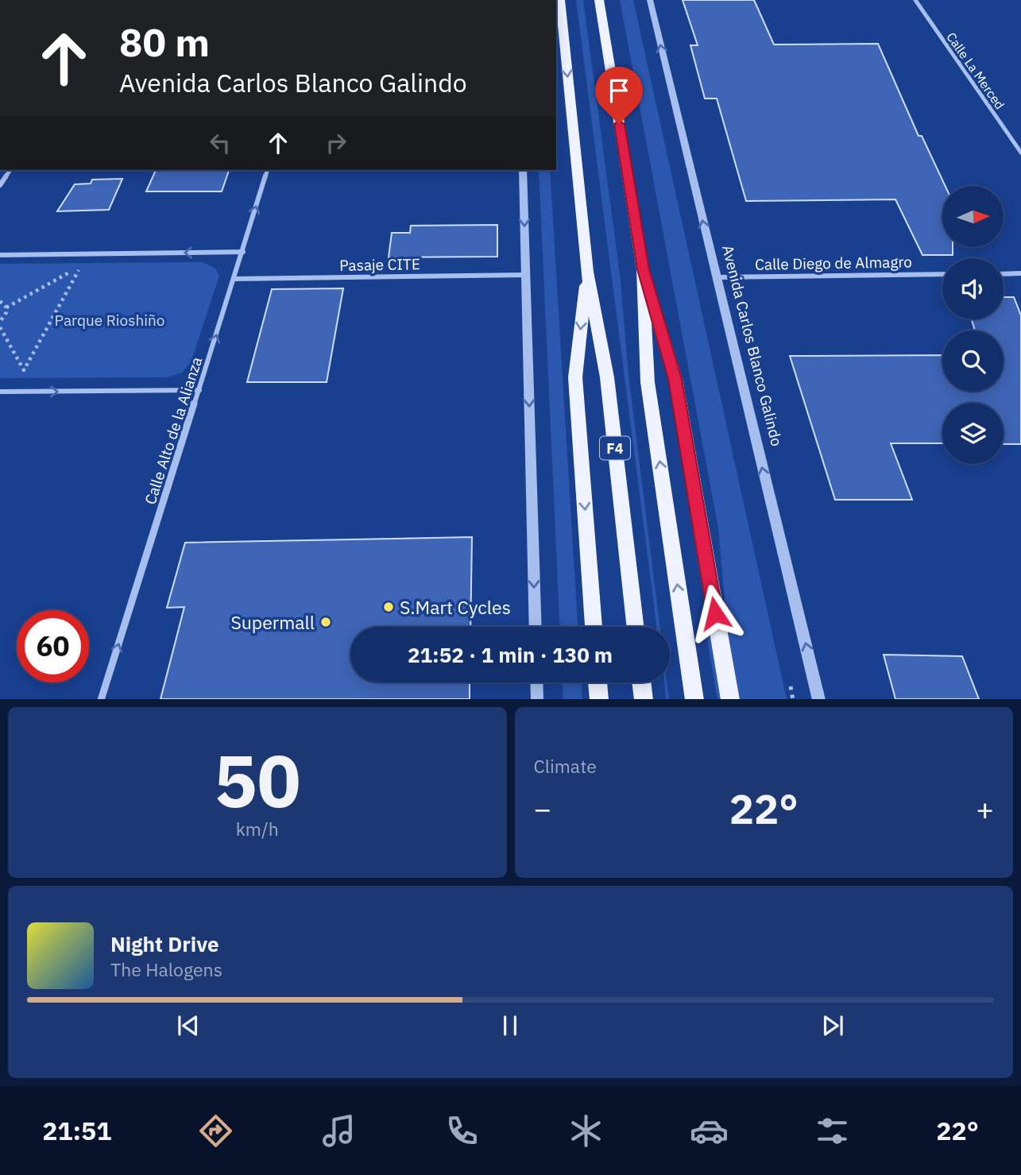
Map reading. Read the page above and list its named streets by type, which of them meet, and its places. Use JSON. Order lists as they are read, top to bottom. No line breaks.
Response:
{"streets":{"main road":["F4"],"street":["Calle La Merced","Calle Diego de Almagro","Pasaje CITE","Avenida Carlos Blanco Galindo","Calle Alto de la Alianza"]},"crossings":[["Calle Diego de Almagro","Avenida Carlos Blanco Galindo"],["Pasaje CITE","Calle Alto de la Alianza"]],"one_way":["Avenida Carlos Blanco Galindo","Calle Alto de la Alianza"],"parks":["Parque Rioshiño"],"places":["S.Mart Cycles","Supermall"],"north":"right","page":{"turn":["80 m","Avenida Carlos Blanco Galindo"],"limit":"60","trip":"21:52 · 1 min · 130 m","tile":[["50","km/h"],"Climate"],"heat":["−","22°","+"],"song":["Night Drive","The Halogens"],"tabs":["21:51","22°"]}}
